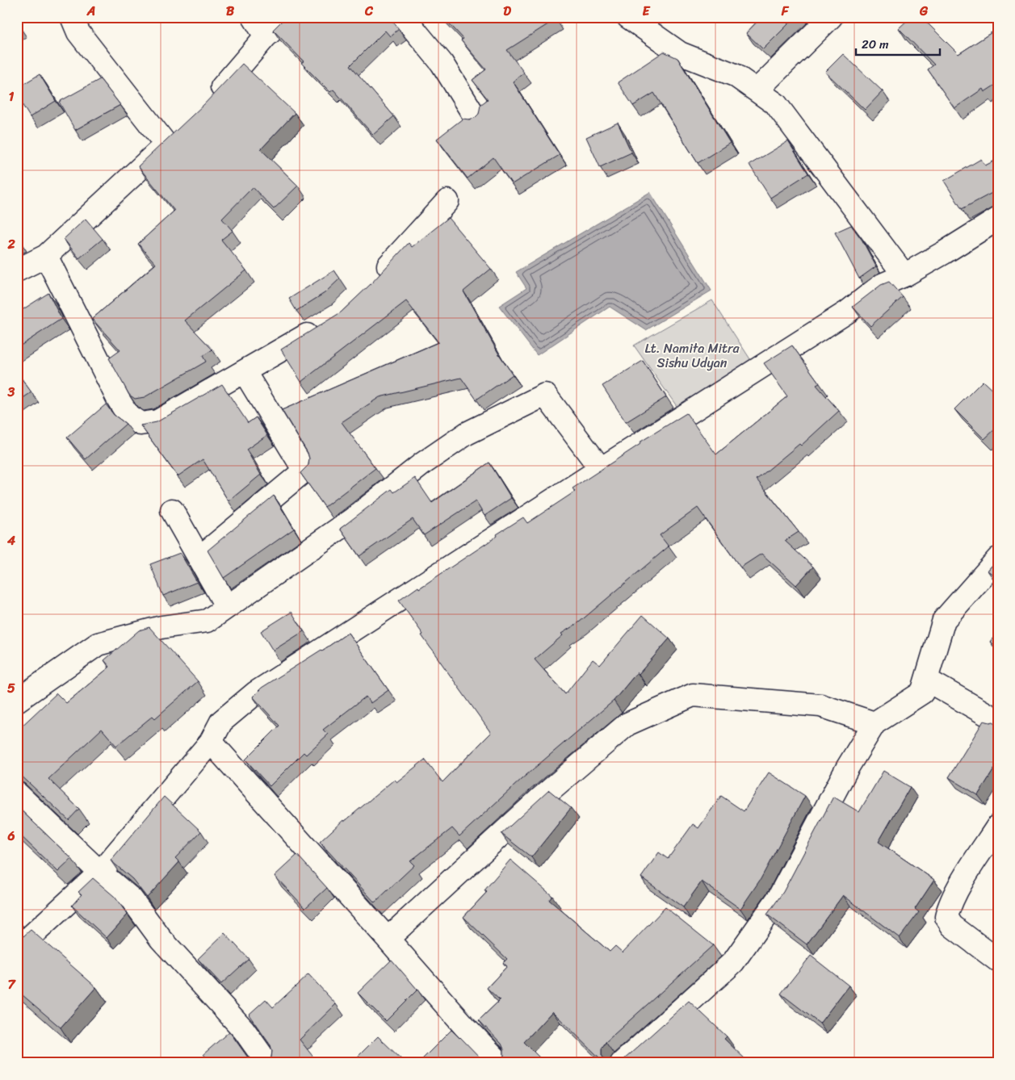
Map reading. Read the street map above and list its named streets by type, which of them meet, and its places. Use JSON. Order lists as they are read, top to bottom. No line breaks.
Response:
{"parks":["Lt. Namita Mitra Sishu Udyan"],"scale_bar":"20 m","grid":{"columns":["A","B","C","D","E","F","G"],"rows":["1","2","3","4","5","6","7"]}}
